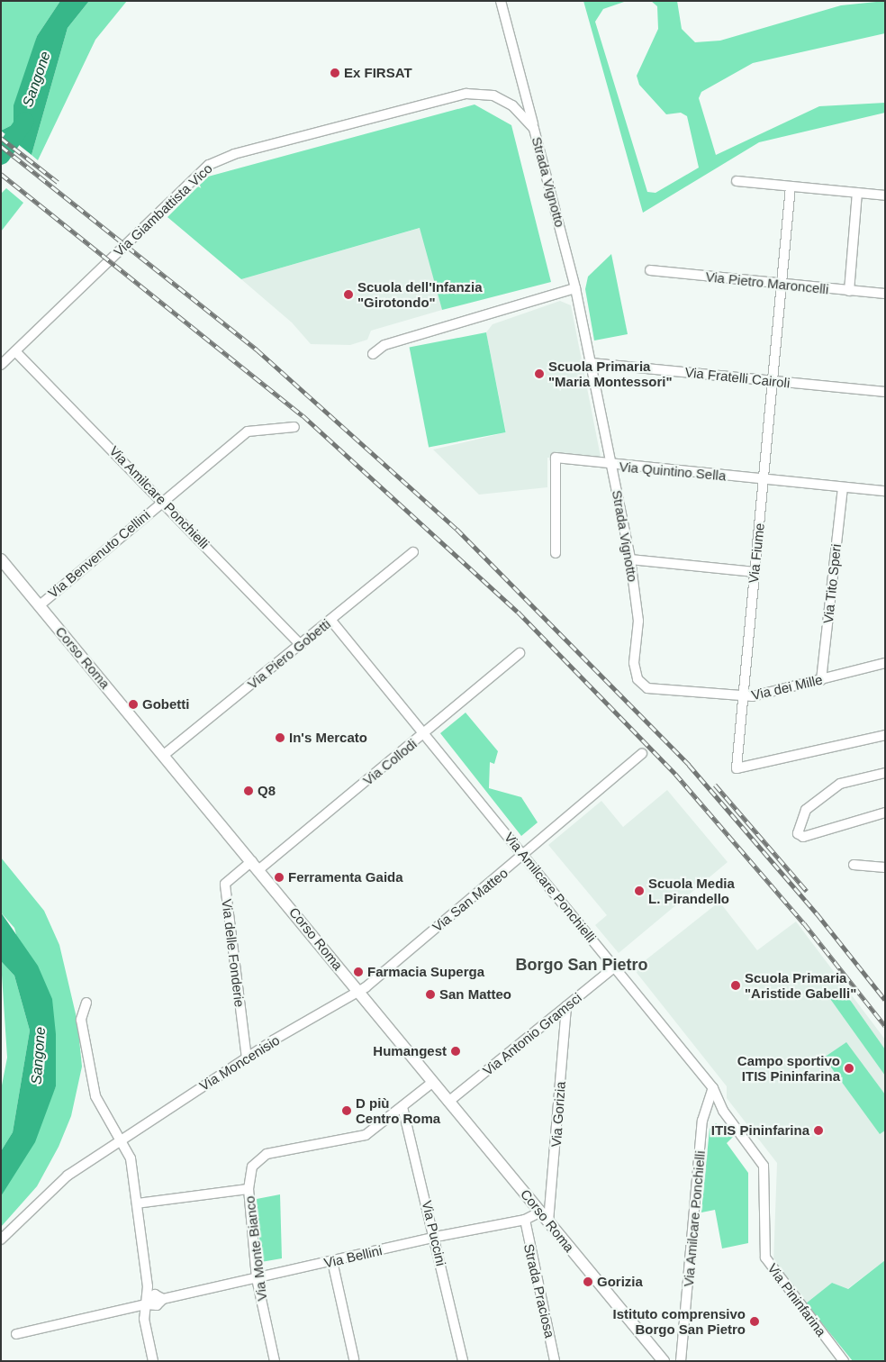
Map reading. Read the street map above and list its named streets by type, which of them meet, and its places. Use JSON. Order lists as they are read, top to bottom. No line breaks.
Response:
{"streets":{"street":["Strada Vignotto","Via Giambattista Vico","Via Pietro Maroncelli","Via Fratelli Cairoli","Via Quintino Sella","Via Amilcare Ponchielli","Via Fiume","Via Benvenuto Cellini","Via Tito Speri","Via Piero Gobetti","Corso Roma","Via dei Mille","Via Collodi","Via San Matteo","Via delle Fonderie","Via Antonio Gramsci","Via Moncenisio","Via Gorizia","Via Puccini","Via Monte Bianco","Via Bellini","Strada Praciosa","Via Pininfarina"]},"crossings":[["Strada Vignotto","Via Giambattista Vico"],["Strada Vignotto","Via Fratelli Cairoli"],["Strada Vignotto","Via Quintino Sella"],["Strada Vignotto","Via dei Mille"],["Via Giambattista Vico","Via Amilcare Ponchielli"],["Via Pietro Maroncelli","Via Fiume"],["Via Fratelli Cairoli","Via Fiume"],["Via Quintino Sella","Via Fiume"],["Via Quintino Sella","Via Tito Speri"],["Via Amilcare Ponchielli","Via Benvenuto Cellini"],["Via Amilcare Ponchielli","Via Piero Gobetti"],["Via Amilcare Ponchielli","Via Collodi"],["Via Amilcare Ponchielli","Via San Matteo"],["Via Amilcare Ponchielli","Via Antonio Gramsci"],["Via Amilcare Ponchielli","Via Pininfarina"],["Via Fiume","Via dei Mille"],["Via Benvenuto Cellini","Corso Roma"],["Via Tito Speri","Via dei Mille"],["Via Piero Gobetti","Corso Roma"],["Corso Roma","Via Collodi"],["Corso Roma","Via San Matteo"],["Corso Roma","Via delle Fonderie"],["Corso Roma","Via Antonio Gramsci"],["Corso Roma","Via Moncenisio"],["Corso Roma","Via Gorizia"],["Corso Roma","Via Monte Bianco"],["Corso Roma","Via Bellini"],["Via Collodi","Via delle Fonderie"],["Via San Matteo","Via Moncenisio"],["Via delle Fonderie","Via Moncenisio"],["Via Antonio Gramsci","Via Gorizia"],["Via Puccini","Via Monte Bianco"],["Via Puccini","Via Bellini"],["Via Monte Bianco","Via Bellini"],["Via Bellini","Strada Praciosa"]],"districts":["Borgo San Pietro"],"water":["Sangone"],"places":["Ex FIRSAT","Scuola dell'Infanzia \"Girotondo\"","Scuola Primaria \"Maria Montessori\"","Gobetti","In's Mercato","Q8","Ferramenta Gaida","Scuola Media L. Pirandello","Farmacia Superga","Scuola Primaria \"Aristide Gabelli\"","San Matteo","Humangest","Campo sportivo ITIS Pininfarina","D più Centro Roma","ITIS Pininfarina","Gorizia","Istituto comprensivo Borgo San Pietro"]}
